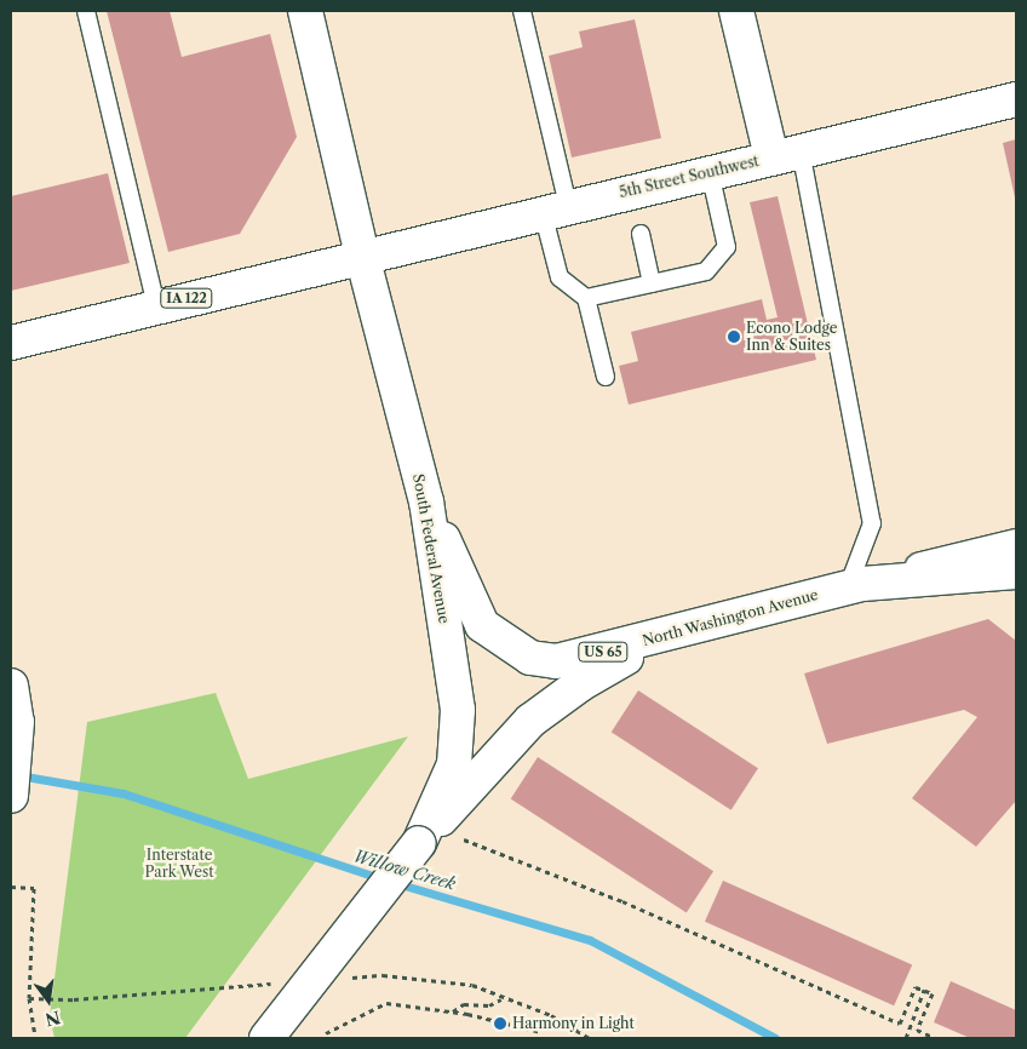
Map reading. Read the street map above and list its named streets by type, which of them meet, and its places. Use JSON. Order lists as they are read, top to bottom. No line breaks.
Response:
{"streets":{"main road":["5th Street Southwest","IA 122","South Federal Avenue","North Washington Avenue","US 65"]},"crossings":[["5th Street Southwest","IA 122"],["5th Street Southwest","South Federal Avenue"],["IA 122","South Federal Avenue"],["South Federal Avenue","North Washington Avenue"]],"water":["Willow Creek"],"parks":["Interstate Park West"],"places":["Econo Lodge Inn & Suites","Harmony in Light"],"north":"bottom"}
